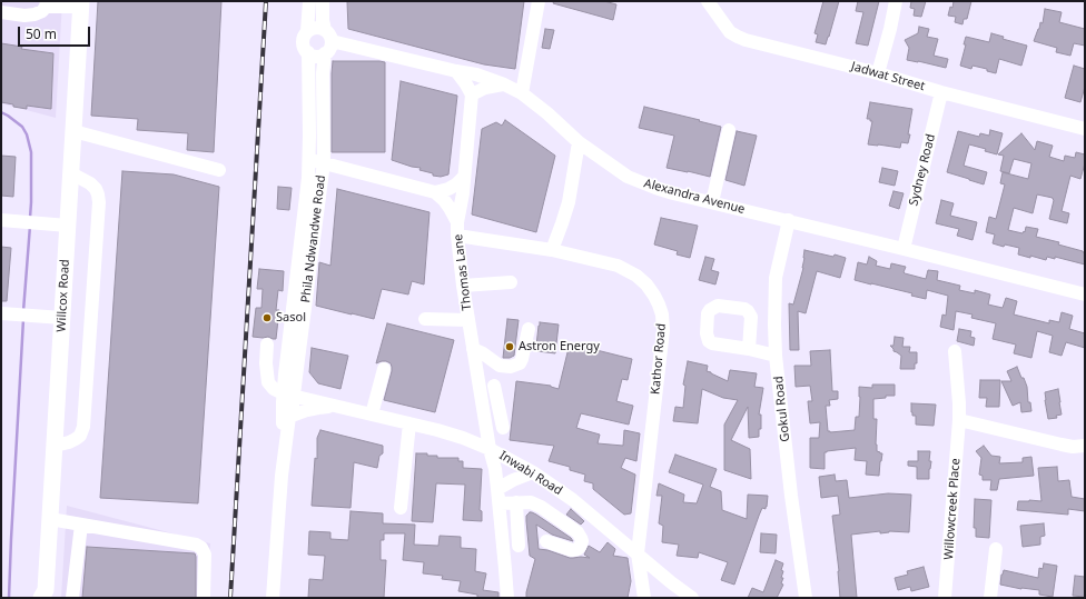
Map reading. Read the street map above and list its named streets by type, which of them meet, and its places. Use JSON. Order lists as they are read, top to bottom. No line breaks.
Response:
{"streets":{"main road":["Willcox Road"],"street":["Jadwat Street","Sydney Road","Alexandra Avenue","Phila Ndwandwe Road","Thomas Lane","Kathor Road","Gokul Road","Inwabi Road","Willowcreek Place"]},"crossings":[["Jadwat Street","Sydney Road"],["Sydney Road","Alexandra Avenue"],["Alexandra Avenue","Phila Ndwandwe Road"],["Alexandra Avenue","Gokul Road"],["Phila Ndwandwe Road","Inwabi Road"],["Thomas Lane","Kathor Road"],["Thomas Lane","Inwabi Road"],["Kathor Road","Inwabi Road"]],"places":["Sasol","Astron Energy"],"scale_bar":"50 m"}
